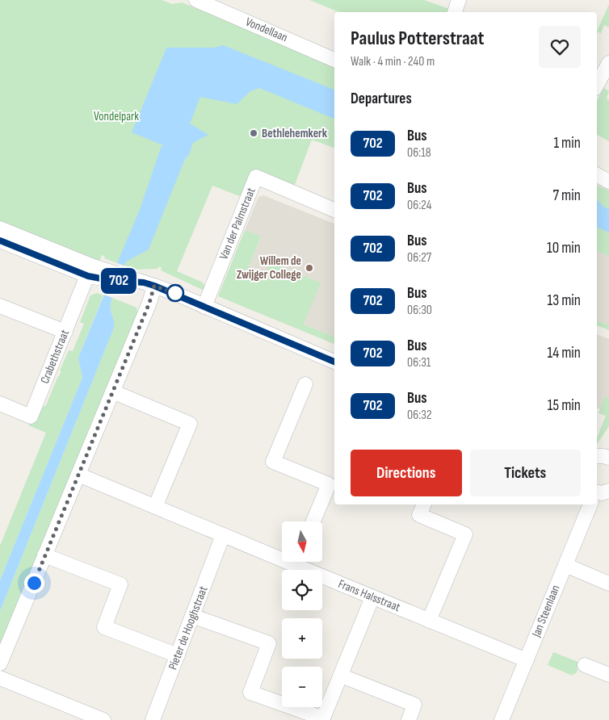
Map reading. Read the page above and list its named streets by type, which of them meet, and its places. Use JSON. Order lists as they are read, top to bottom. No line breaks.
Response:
{"streets":{"street":["Vondellaan","Van der Palmstraat","Crabethstraat","Frans Halsstraat","Jan Steenlaan","Pieter de Hooghstraat"]},"crossings":[["Frans Halsstraat","Jan Steenlaan"],["Frans Halsstraat","Pieter de Hooghstraat"]],"parks":["Vondelpark"],"places":["Bethlehemkerk","Willem de Zwijger College"],"lines":["bus line 702"],"north":"bottom","page":{"on_map":"702","heading":[["Paulus Potterstraat","Walk · 4 min · 240 m"],"Departures"],"list":[{"mark":"702","name":"Bus","note":"06:18","value":"1 min"},{"mark":"702","name":"Bus","note":"06:24","value":"7 min"},{"mark":"702","name":"Bus","note":"06:27","value":"10 min"},{"mark":"702","name":"Bus","note":"06:30","value":"13 min"},{"mark":"702","name":"Bus","note":"06:31","value":"14 min"},{"mark":"702","name":"Bus","note":"06:32","value":"15 min"}],"buttons":["Directions","Tickets"],"map_buttons":["+","−"]}}
